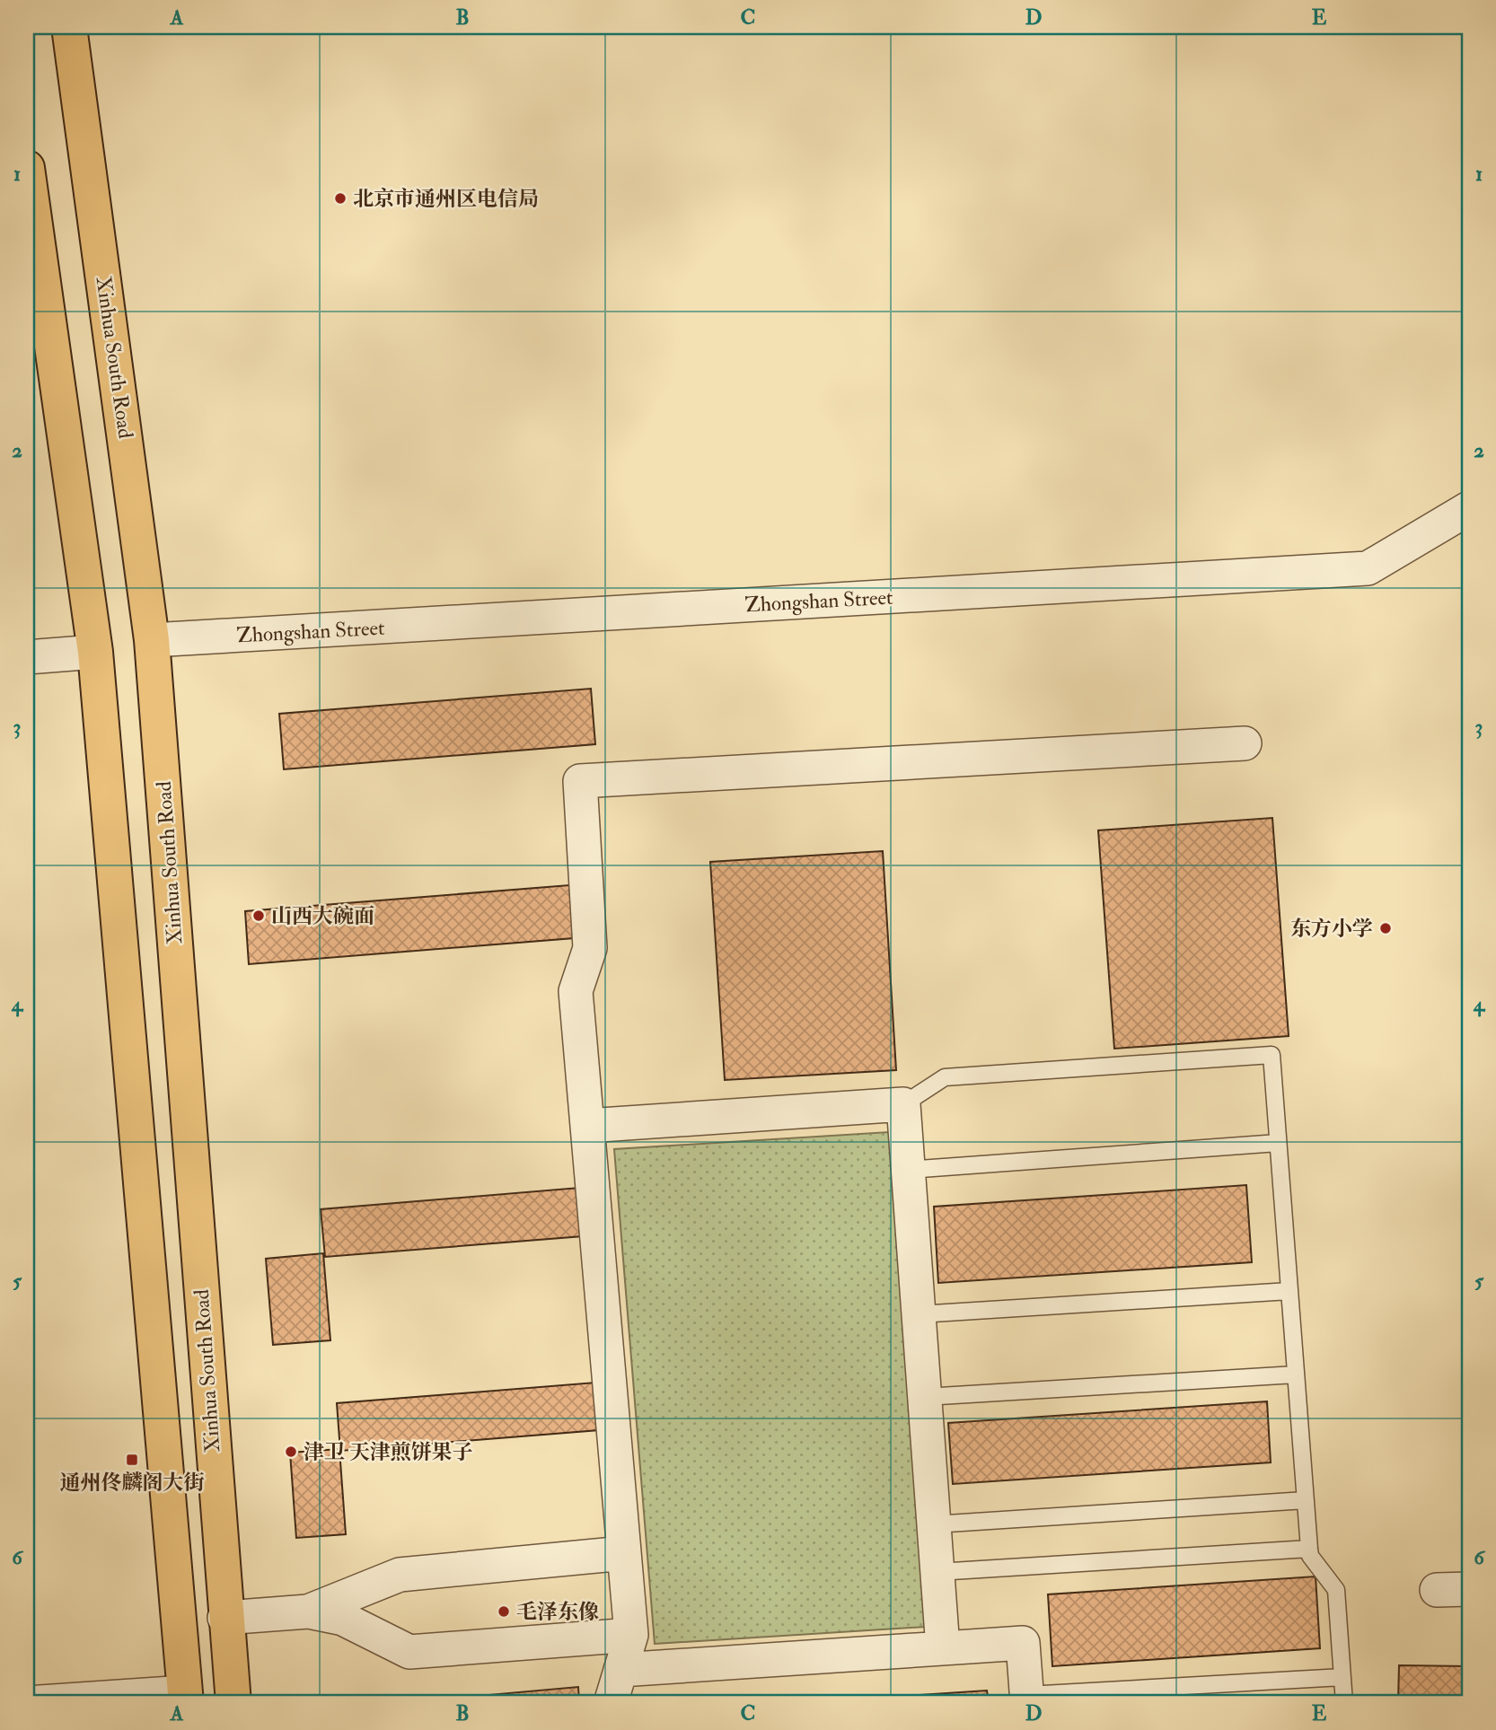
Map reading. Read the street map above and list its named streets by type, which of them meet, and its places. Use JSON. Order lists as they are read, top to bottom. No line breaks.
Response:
{"streets":{"main road":["Xinhua South Road"],"street":["Zhongshan Street"]},"crossings":[["Xinhua South Road","Zhongshan Street"]],"places":{"other":["北京市通州区电信局","山西大碗面","东方小学","津卫 天津煎饼果子","毛泽东像"],"transit":["通州佟麟阁大街"]},"grid":{"columns":["A","B","C","D","E"],"rows":["1","2","3","4","5","6"]}}
